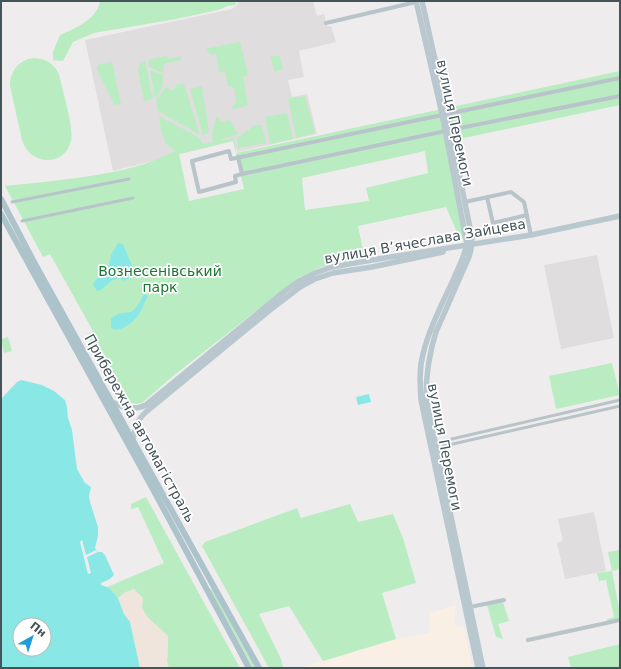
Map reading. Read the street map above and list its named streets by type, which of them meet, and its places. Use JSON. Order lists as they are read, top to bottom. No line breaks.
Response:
{"streets":{"main road":["вулиця Перемоги","вулиця Вʼячеслава Зайцева","Прибережна автомагістраль"]},"crossings":[["вулиця Перемоги","вулиця Вʼячеслава Зайцева"],["вулиця Вʼячеслава Зайцева","Прибережна автомагістраль"]],"parks":["Вознесенівський парк"],"north":"top right"}
